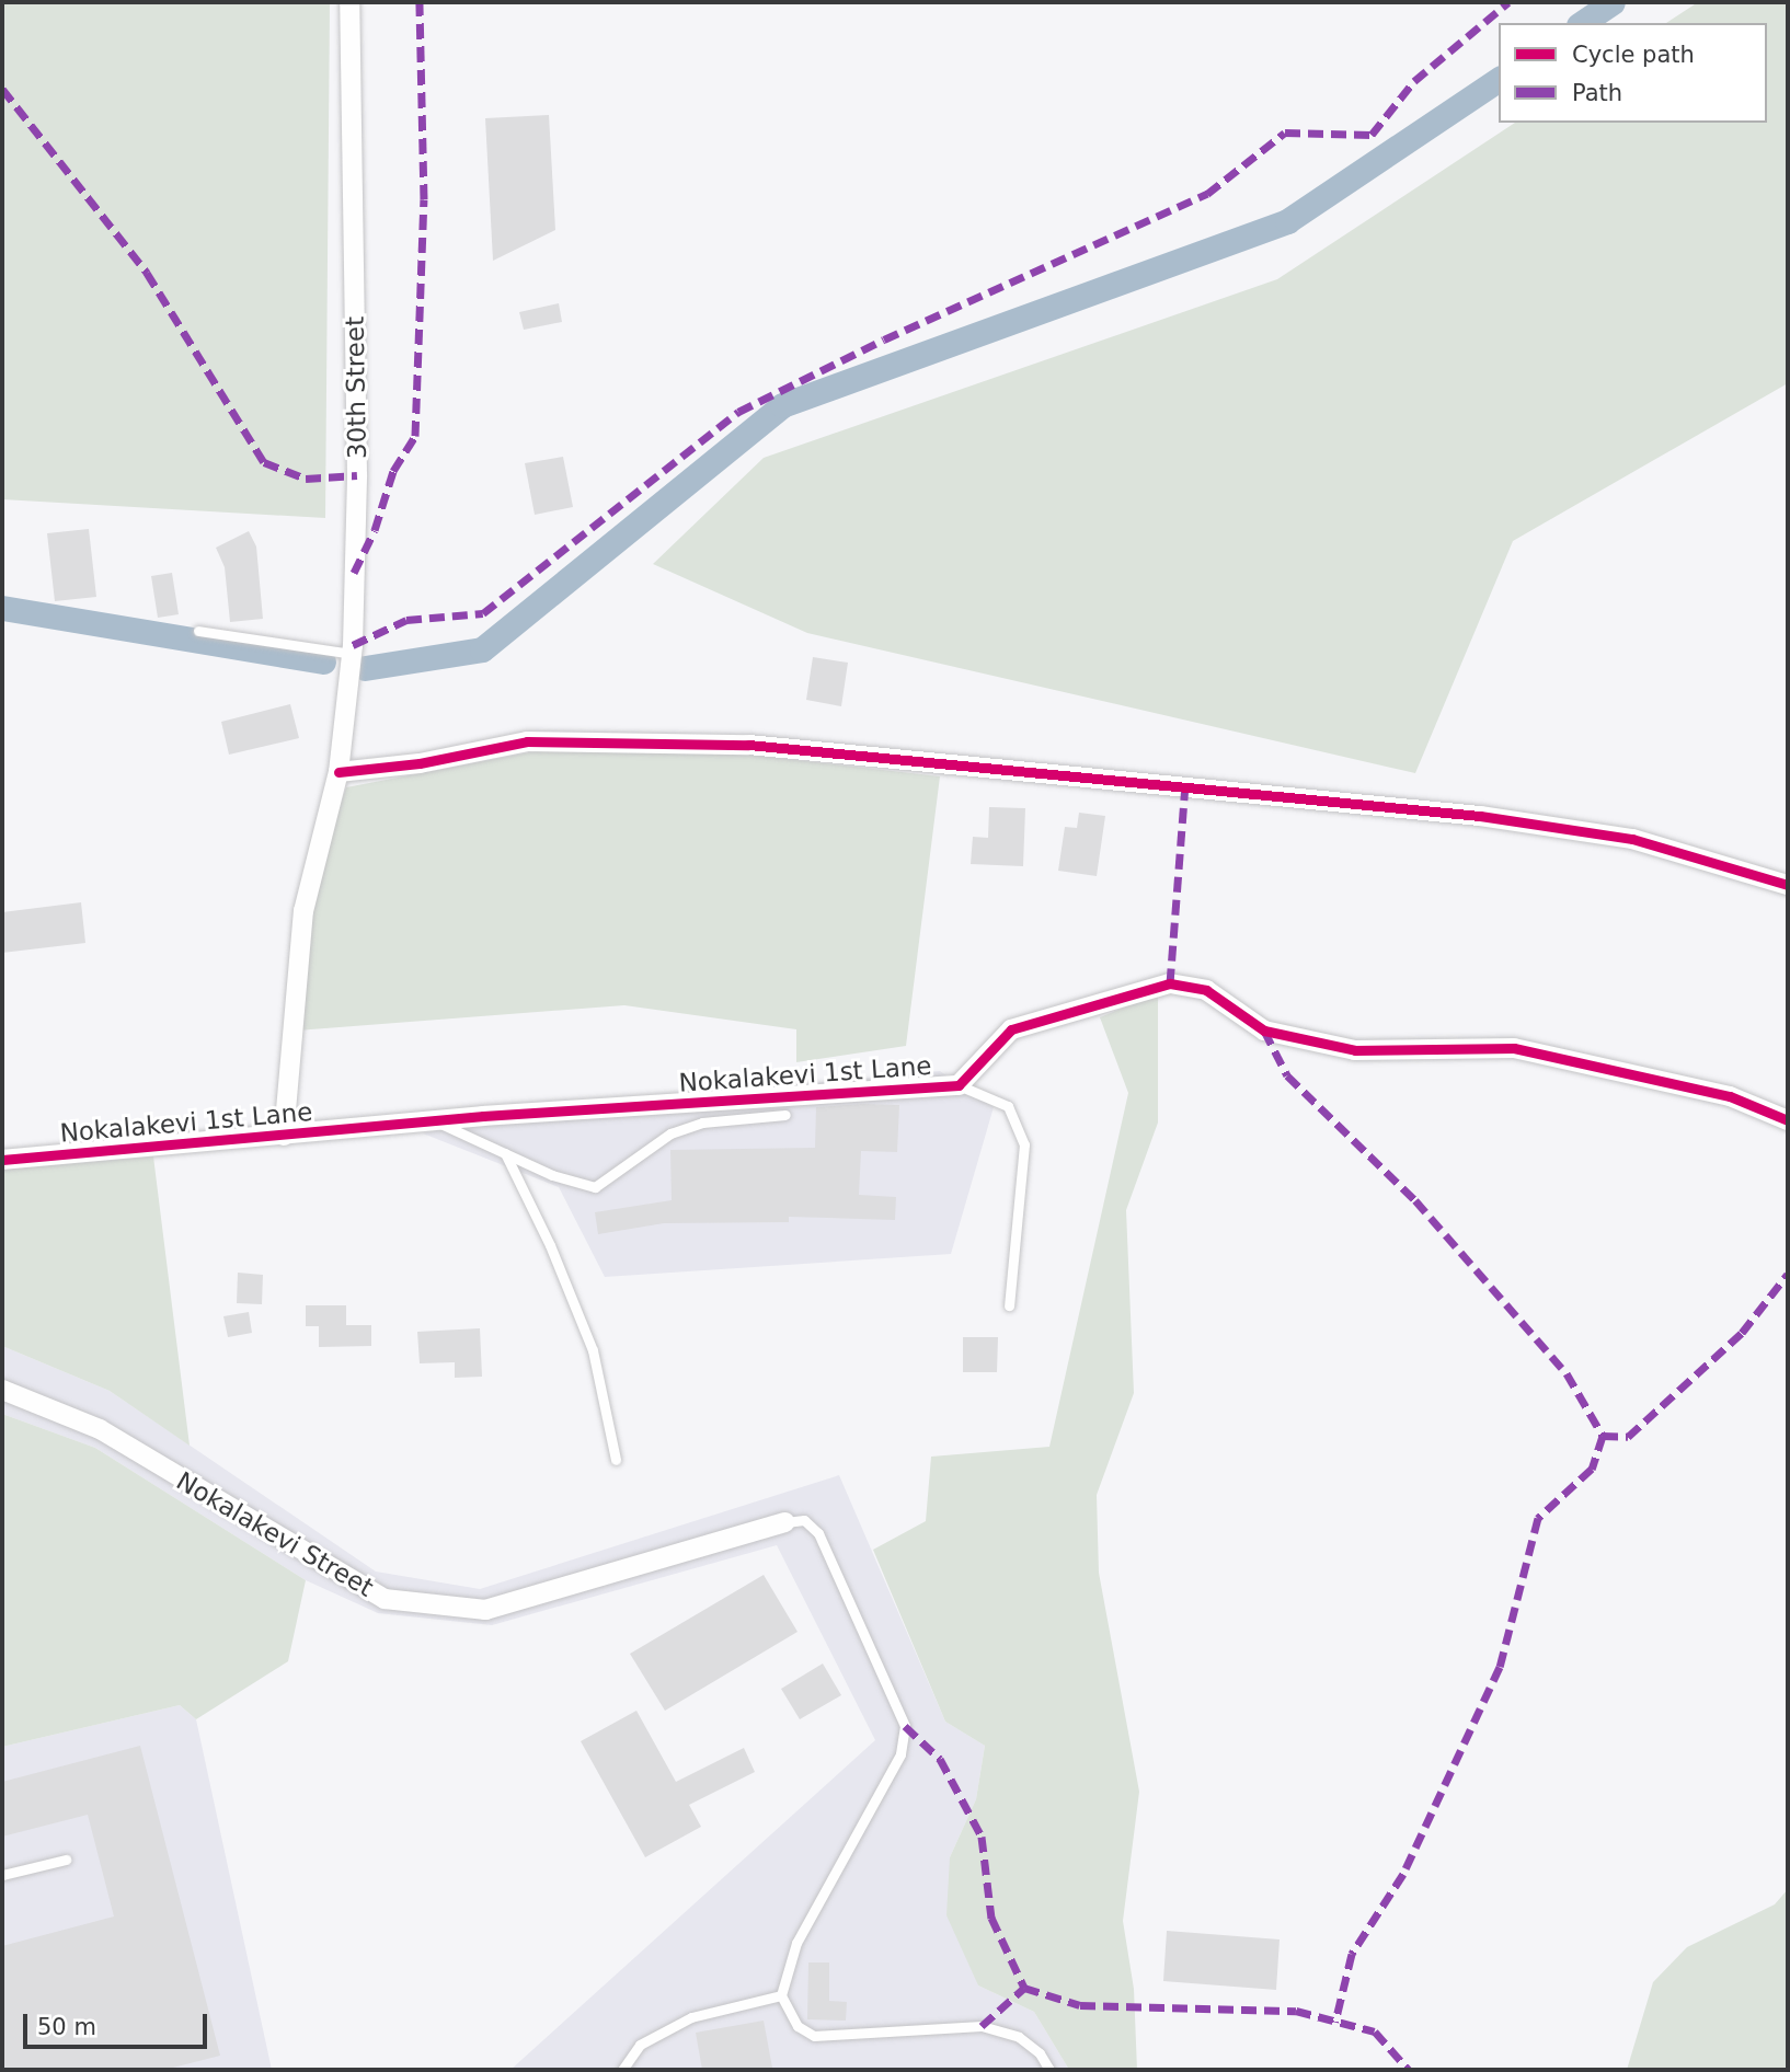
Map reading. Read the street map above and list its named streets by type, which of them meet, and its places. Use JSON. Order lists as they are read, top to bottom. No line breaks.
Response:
{"streets":{"street":["30th Street","Nokalakevi 1st Lane","Nokalakevi Street"]},"crossings":[["30th Street","Nokalakevi 1st Lane"]],"legend":["Cycle path","Path"],"scale_bar":"50 m"}
